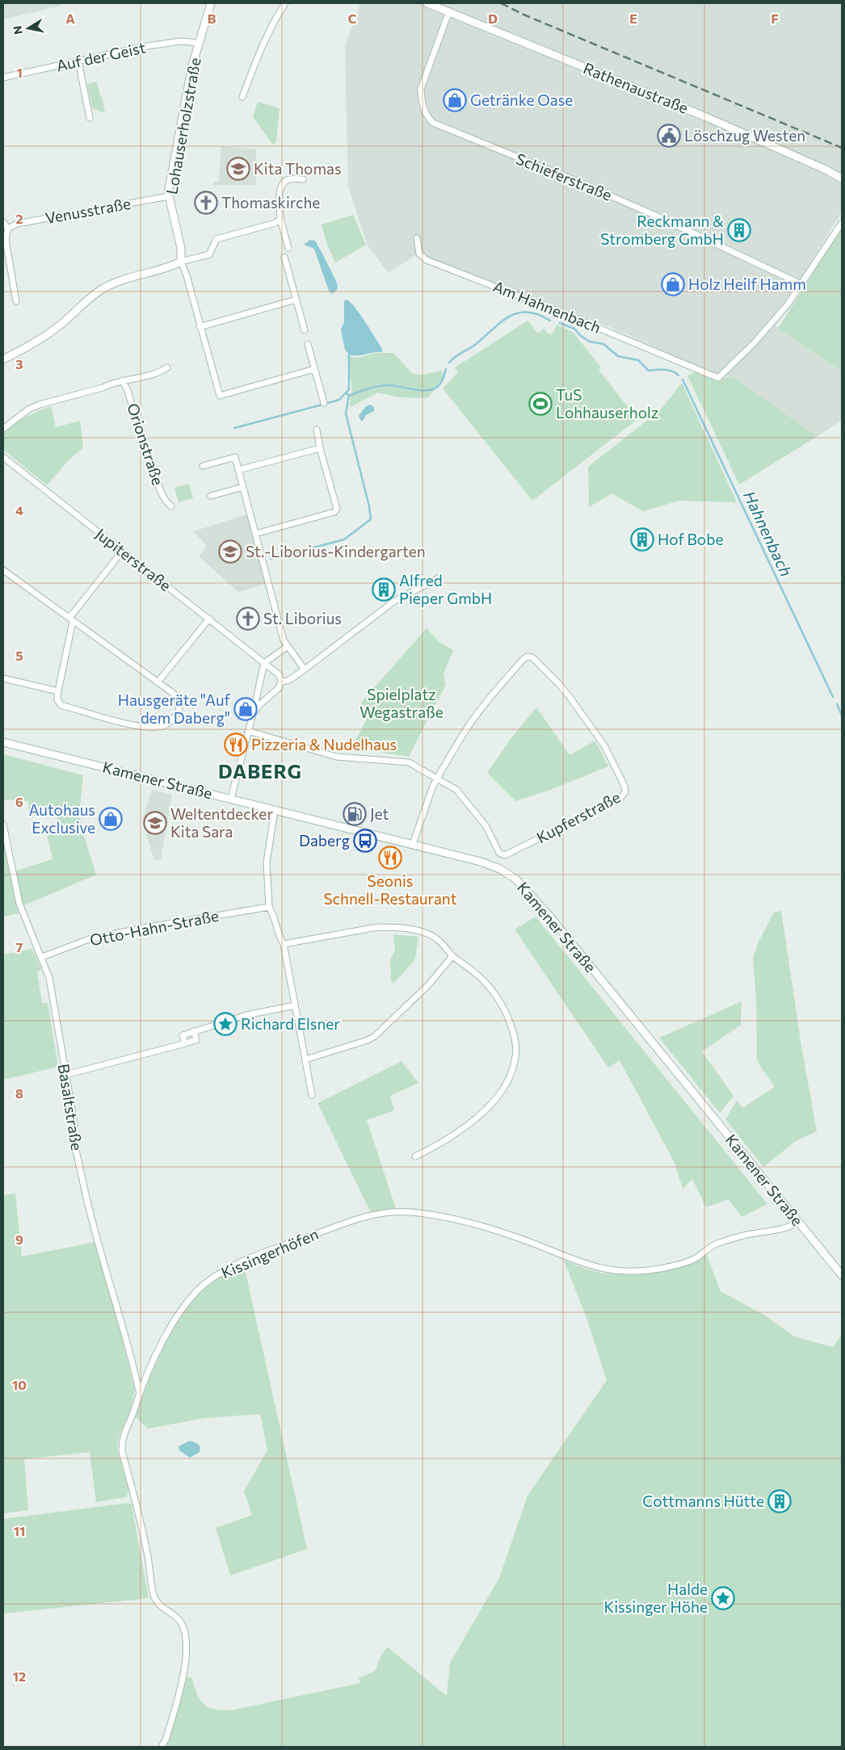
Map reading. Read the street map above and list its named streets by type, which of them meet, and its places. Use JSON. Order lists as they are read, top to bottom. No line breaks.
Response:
{"streets":{"main road":["Rathenaustraße","Lohauserholzstraße","Kamener Straße"],"street":["Auf der Geist","Schieferstraße","Venusstraße","Am Hahnenbach","Orionstraße","Jupiterstraße","Kupferstraße","Otto-Hahn-Straße","Basaltstraße","Kissingerhöfen"]},"crossings":[["Auf der Geist","Lohauserholzstraße"],["Rathenaustraße","Schieferstraße"],["Lohauserholzstraße","Venusstraße"],["Schieferstraße","Am Hahnenbach"],["Kamener Straße","Kissingerhöfen"],["Otto-Hahn-Straße","Basaltstraße"],["Basaltstraße","Kissingerhöfen"]],"districts":["DABERG"],"water":["Hahnenbach"],"parks":["Spielplatz Wegastraße"],"places":{"shop":["Getränke Oase","Holz Heilf Hamm","Hausgeräte \"Auf dem Daberg\"","Autohaus Exclusive"],"public building":["Löschzug Westen"],"school or university":["Kita Thomas","St.-Liborius-Kindergarten","Weltentdecker Kita Sara"],"church":["Thomaskirche","St. Liborius"],"building":["Reckmann & Stromberg GmbH","Hof Bobe","Alfred Pieper GmbH","Cottmanns Hütte"],"sports":["TuS Lohhauserholz"],"restaurant":["Pizzeria & Nudelhaus","Seonis Schnell-Restaurant"],"fuel station":["Jet"],"bus stop":["Daberg"],"place":["Richard Elsner","Halde Kissinger Höhe"]},"north":"left","grid":{"columns":["A","B","C","D","E","F"],"rows":["1","2","3","4","5","6","7","8","9","10","11","12"]}}
